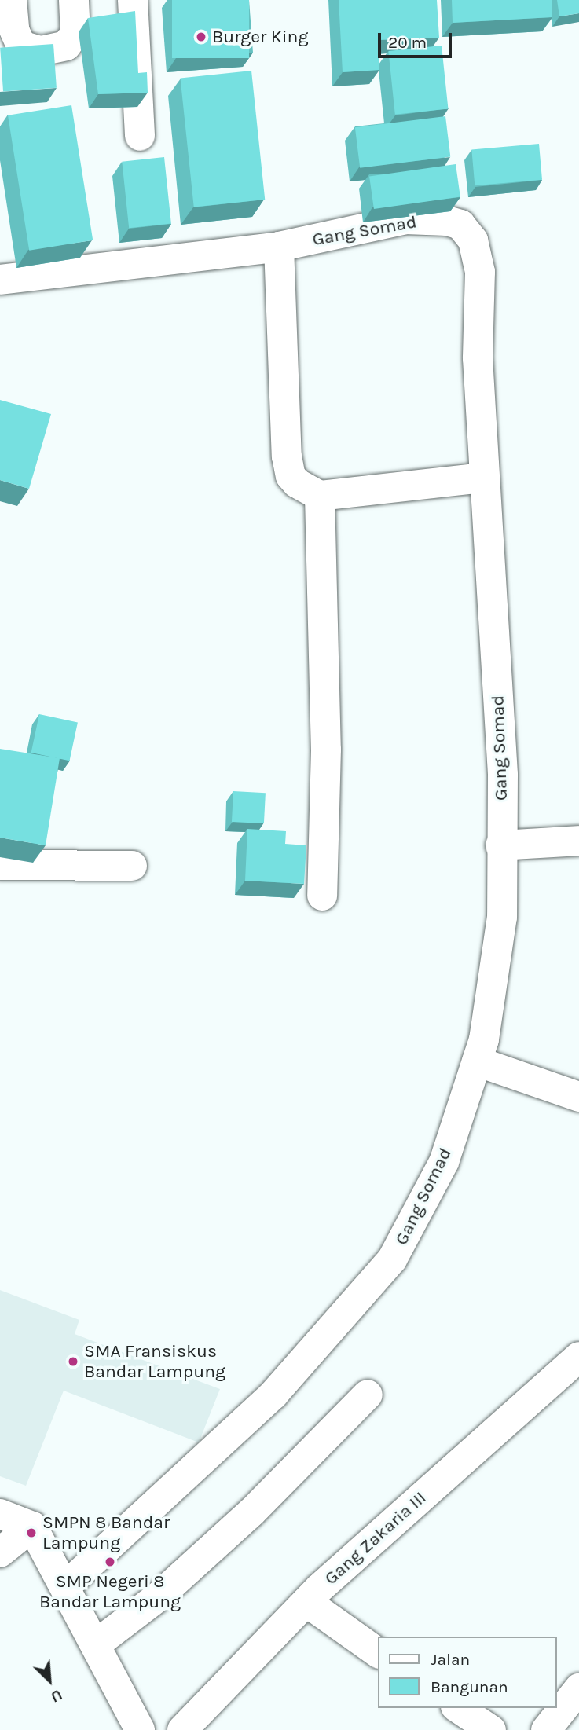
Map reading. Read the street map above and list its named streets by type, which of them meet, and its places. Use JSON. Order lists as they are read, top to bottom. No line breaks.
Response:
{"streets":{"street":["Gang Somad","Gang Zakaria III"]},"places":["Burger King","SMA Fransiskus Bandar Lampung","SMPN 8 Bandar Lampung","SMP Negeri 8 Bandar Lampung"],"legend":["Jalan","Bangunan"],"scale_bar":"20 m","north":"bottom right"}
